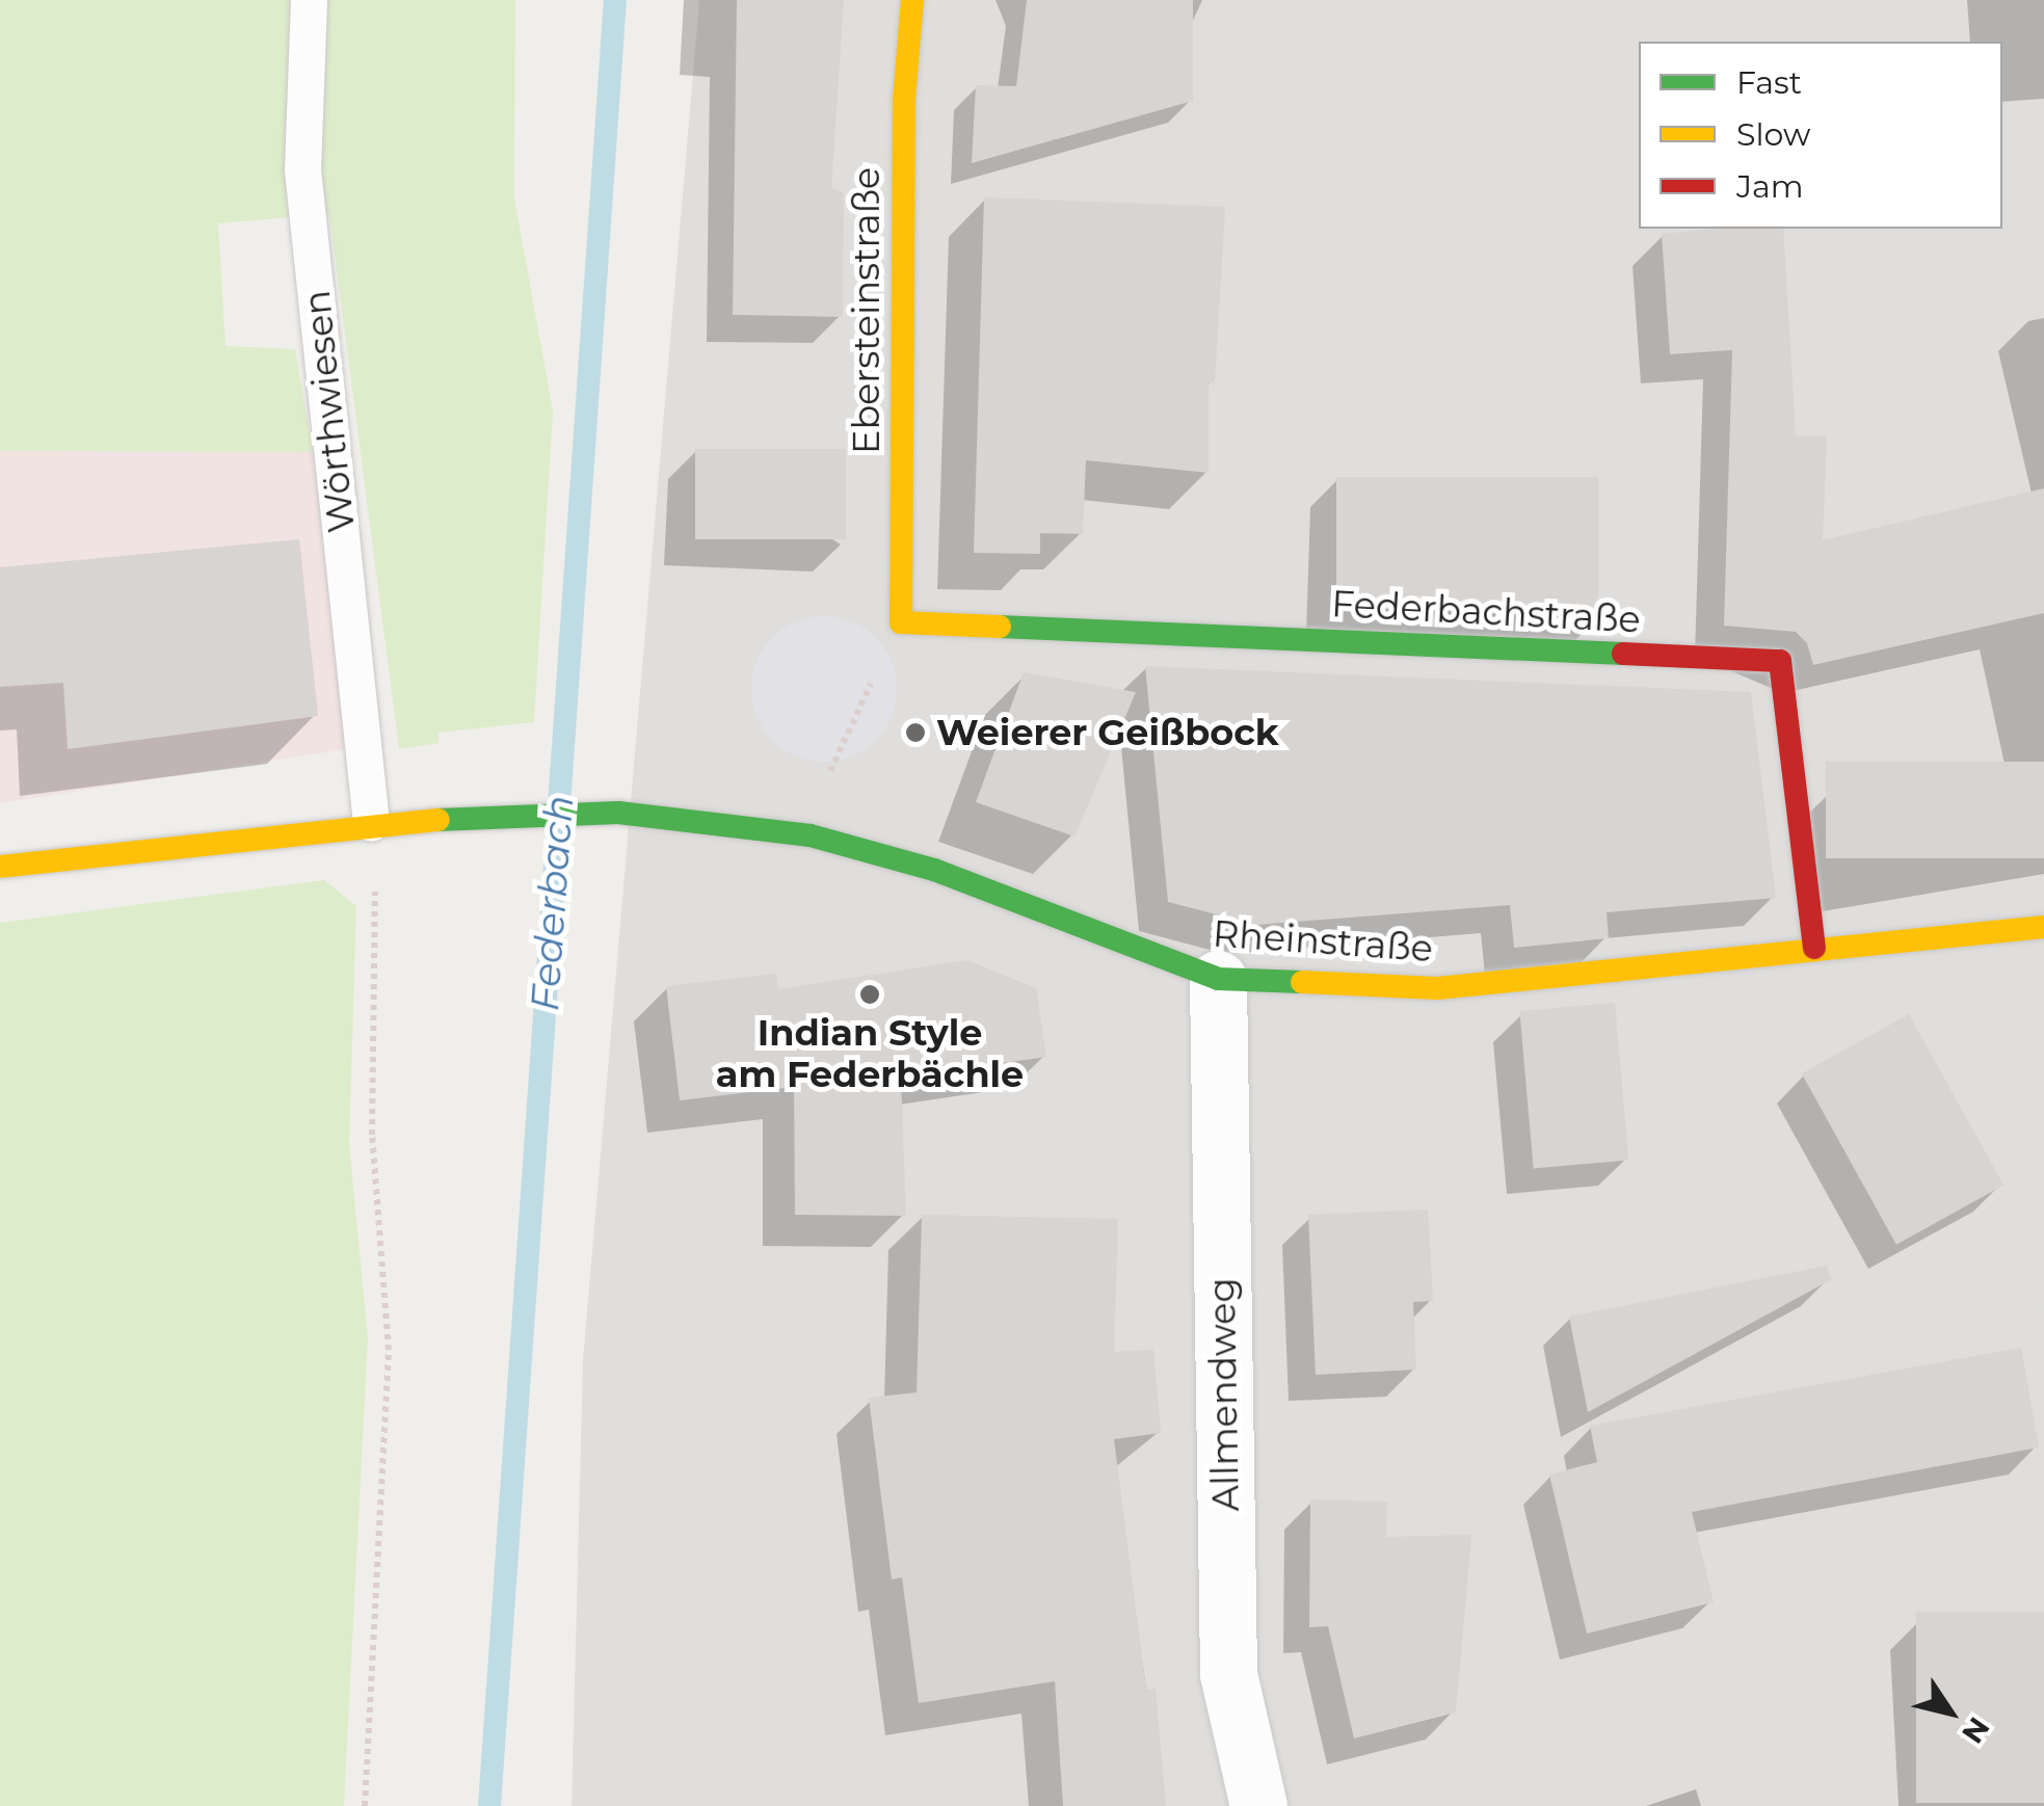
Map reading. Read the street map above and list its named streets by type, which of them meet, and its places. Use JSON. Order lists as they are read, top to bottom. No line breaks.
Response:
{"streets":{"main road":["Ebersteinstraße","Federbachstraße","Rheinstraße"],"street":["Allmendweg"],"lane":["Wörthwiesen"]},"crossings":[["Ebersteinstraße","Federbachstraße"],["Wörthwiesen","Rheinstraße"],["Federbachstraße","Rheinstraße"],["Rheinstraße","Allmendweg"]],"water":["Federbach"],"places":["Weierer Geißbock","Indian Style am Federbächle"],"legend":["Fast","Slow","Jam"],"north":"bottom right"}
